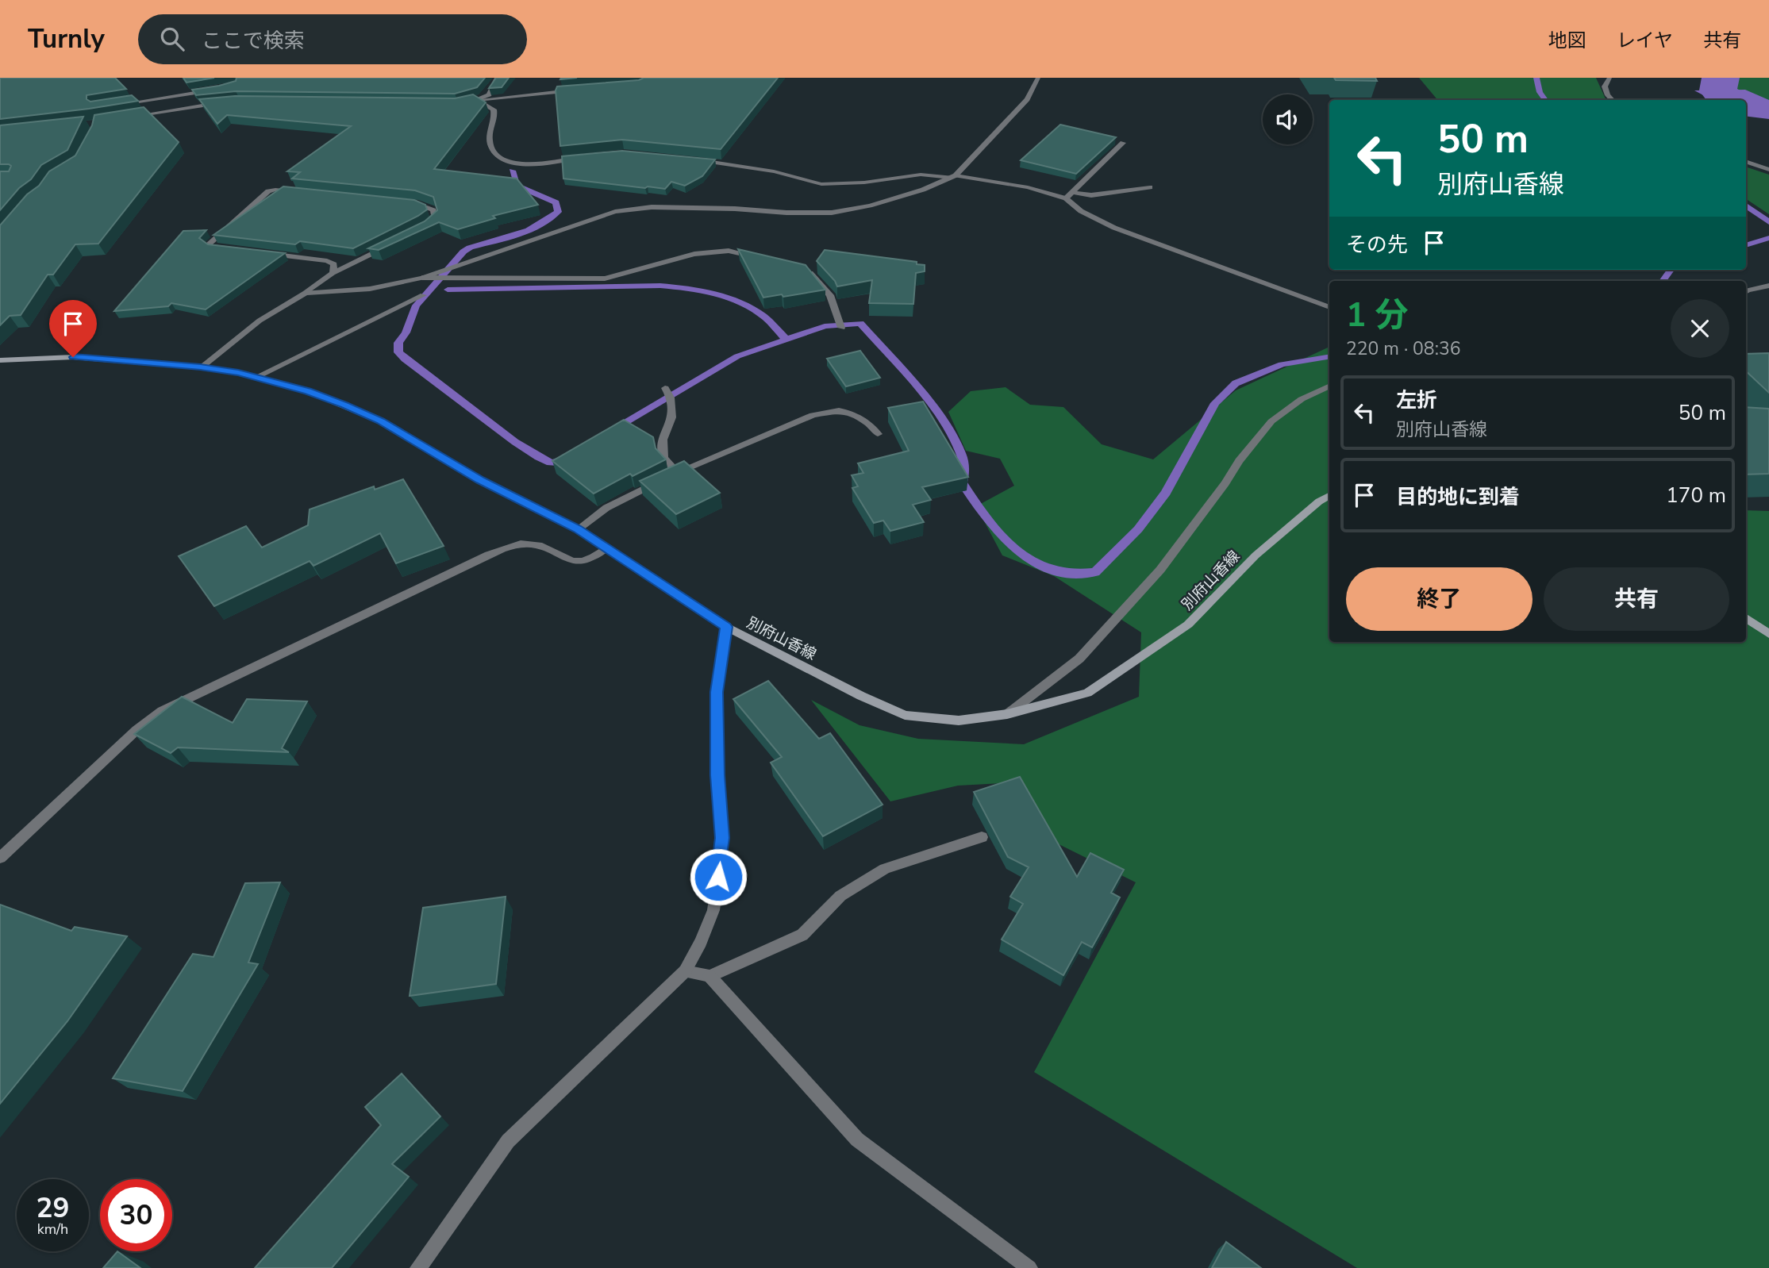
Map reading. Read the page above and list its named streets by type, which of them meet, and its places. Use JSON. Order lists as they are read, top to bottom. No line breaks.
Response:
{"streets":{"main road":["別府山香線"]},"page":{"header":"Turnly","search":"ここで検索","nav":["地図","レイヤ","共有"],"turn":["50 m","別府山香線"],"then":"その先","heading":["1 分","220 m · 08:36"],"list":[{"name":"左折","note":"別府山香線","value":"50 m"},{"name":"目的地に到着","value":"170 m"}],"buttons":["終了","共有"],"speed":"29 km/h","limit":"30"}}
